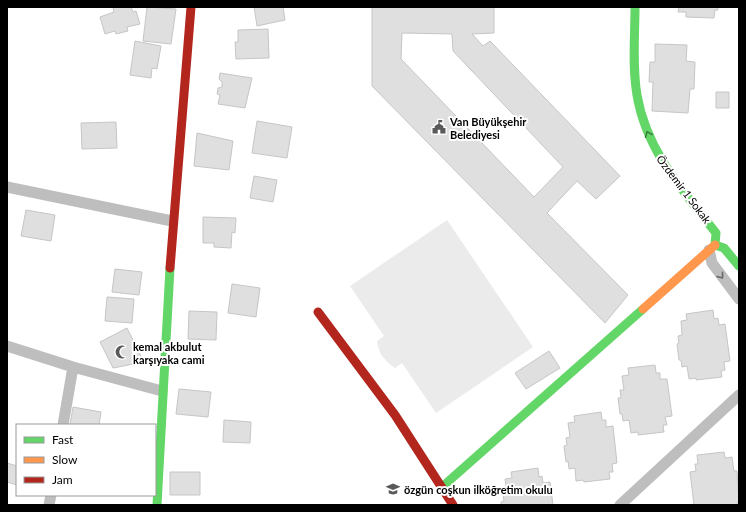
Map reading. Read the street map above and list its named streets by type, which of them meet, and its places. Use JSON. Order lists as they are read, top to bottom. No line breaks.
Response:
{"streets":{"street":["Özdemir 1 Sokak"]},"places":{"public building":["Van Büyükşehir Belediyesi"],"mosque":["kemal akbulut karşıyaka cami"],"school or university":["özgün coşkun ilköğretim okulu"]},"legend":["Fast","Slow","Jam"]}
